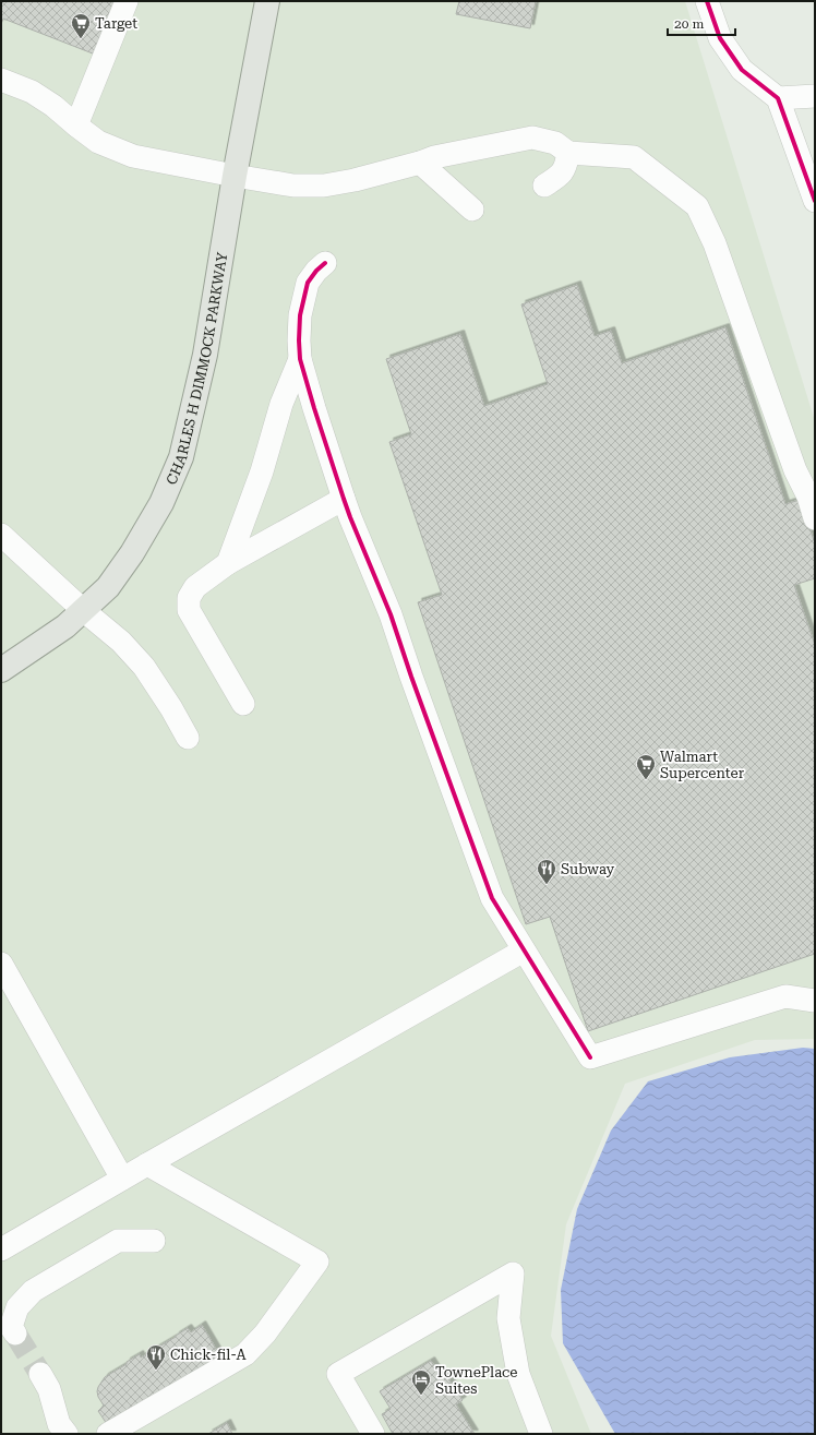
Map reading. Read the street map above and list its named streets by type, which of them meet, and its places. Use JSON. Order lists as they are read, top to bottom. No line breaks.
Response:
{"streets":{"main road":["CHARLES H DIMMOCK PARKWAY"]},"places":{"supermarket":["Target","Walmart Supercenter"],"restaurant":["Subway","Chick-fil-A"],"hotel":["TownePlace Suites"]},"scale_bar":"20 m"}
